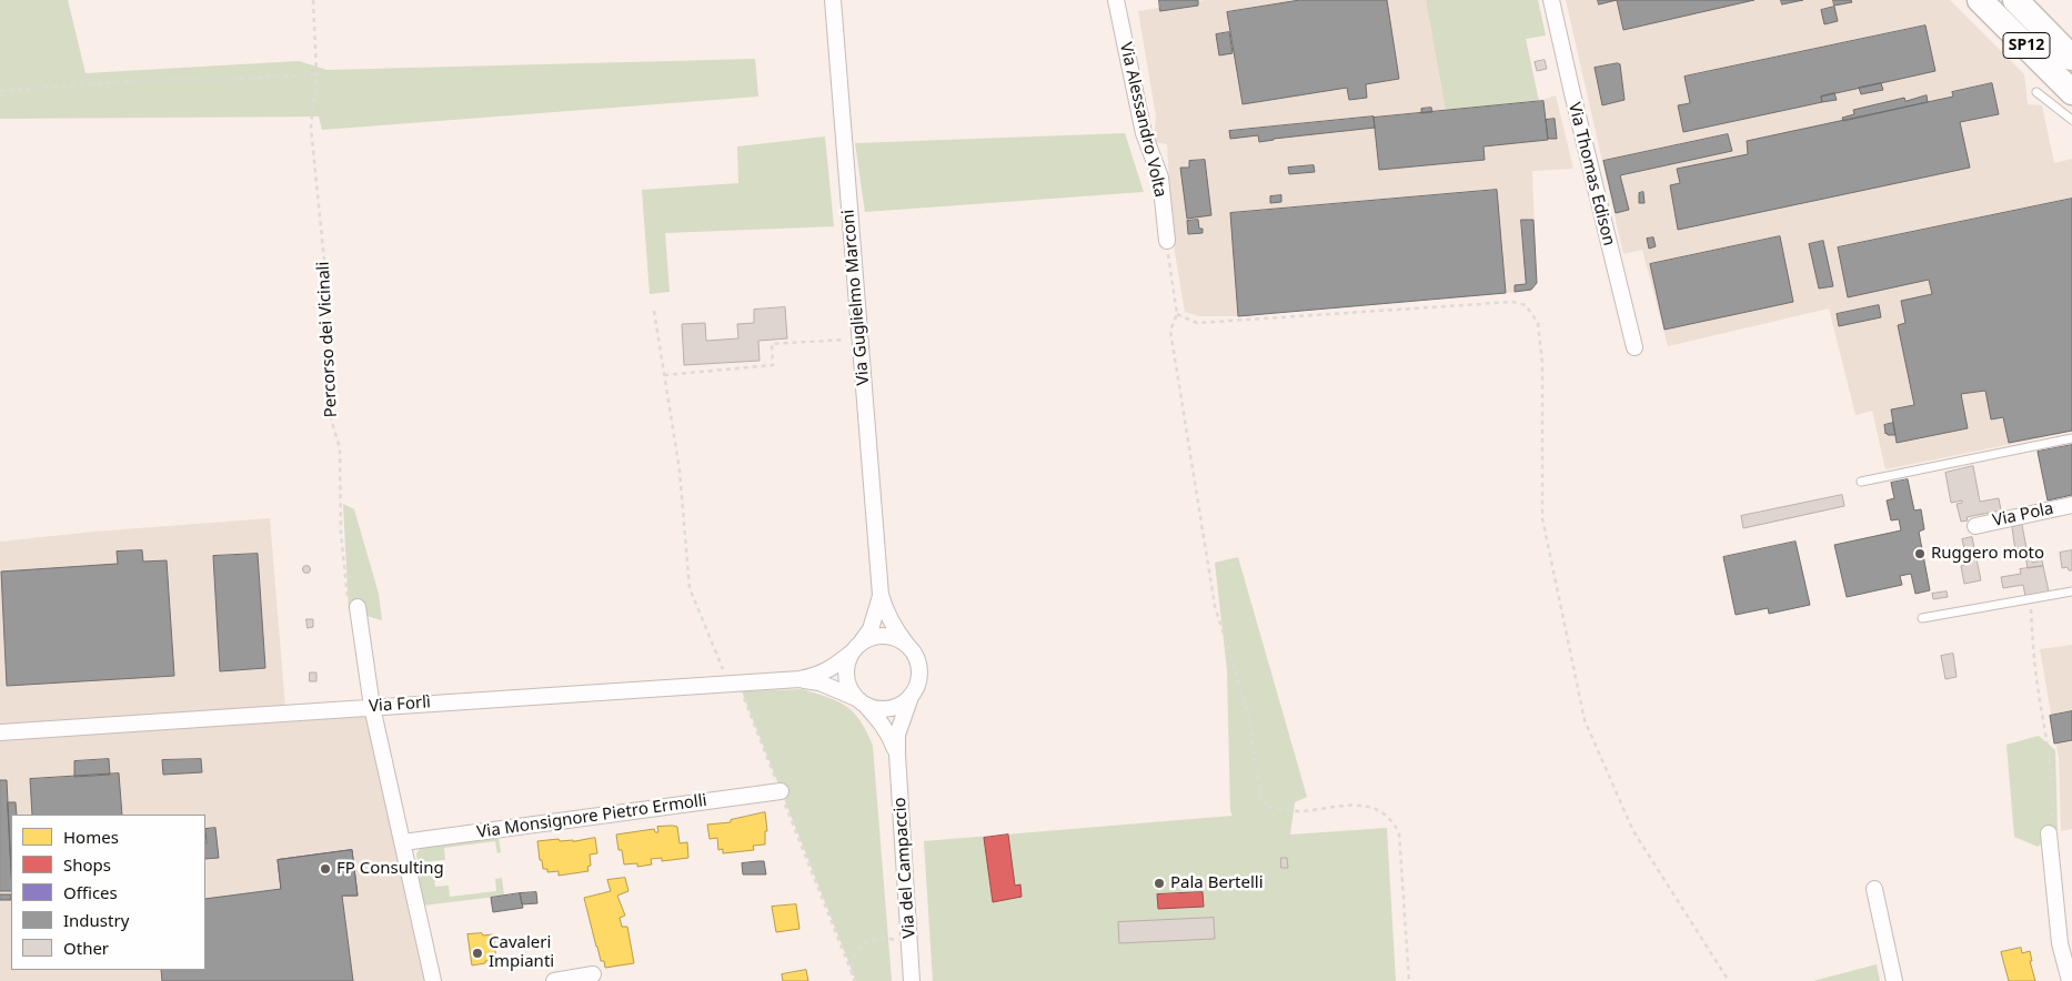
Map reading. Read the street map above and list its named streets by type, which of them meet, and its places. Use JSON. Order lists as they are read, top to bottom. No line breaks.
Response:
{"streets":{"main road":["SP12"],"street":["Via Alessandro Volta","Via Thomas Edison","Via Guglielmo Marconi","Via Pola","Via Forlì","Via Monsignore Pietro Ermolli","Via del Campaccio"],"path":["Percorso dei Vicinali"]},"crossings":[["Via Guglielmo Marconi","Via Forlì"],["Via Guglielmo Marconi","Via del Campaccio"],["Via Forlì","Via del Campaccio"]],"places":["Ruggero moto","FP Consulting","Pala Bertelli","Cavaleri Impianti"],"legend":["Homes","Shops","Offices","Industry","Other"]}
